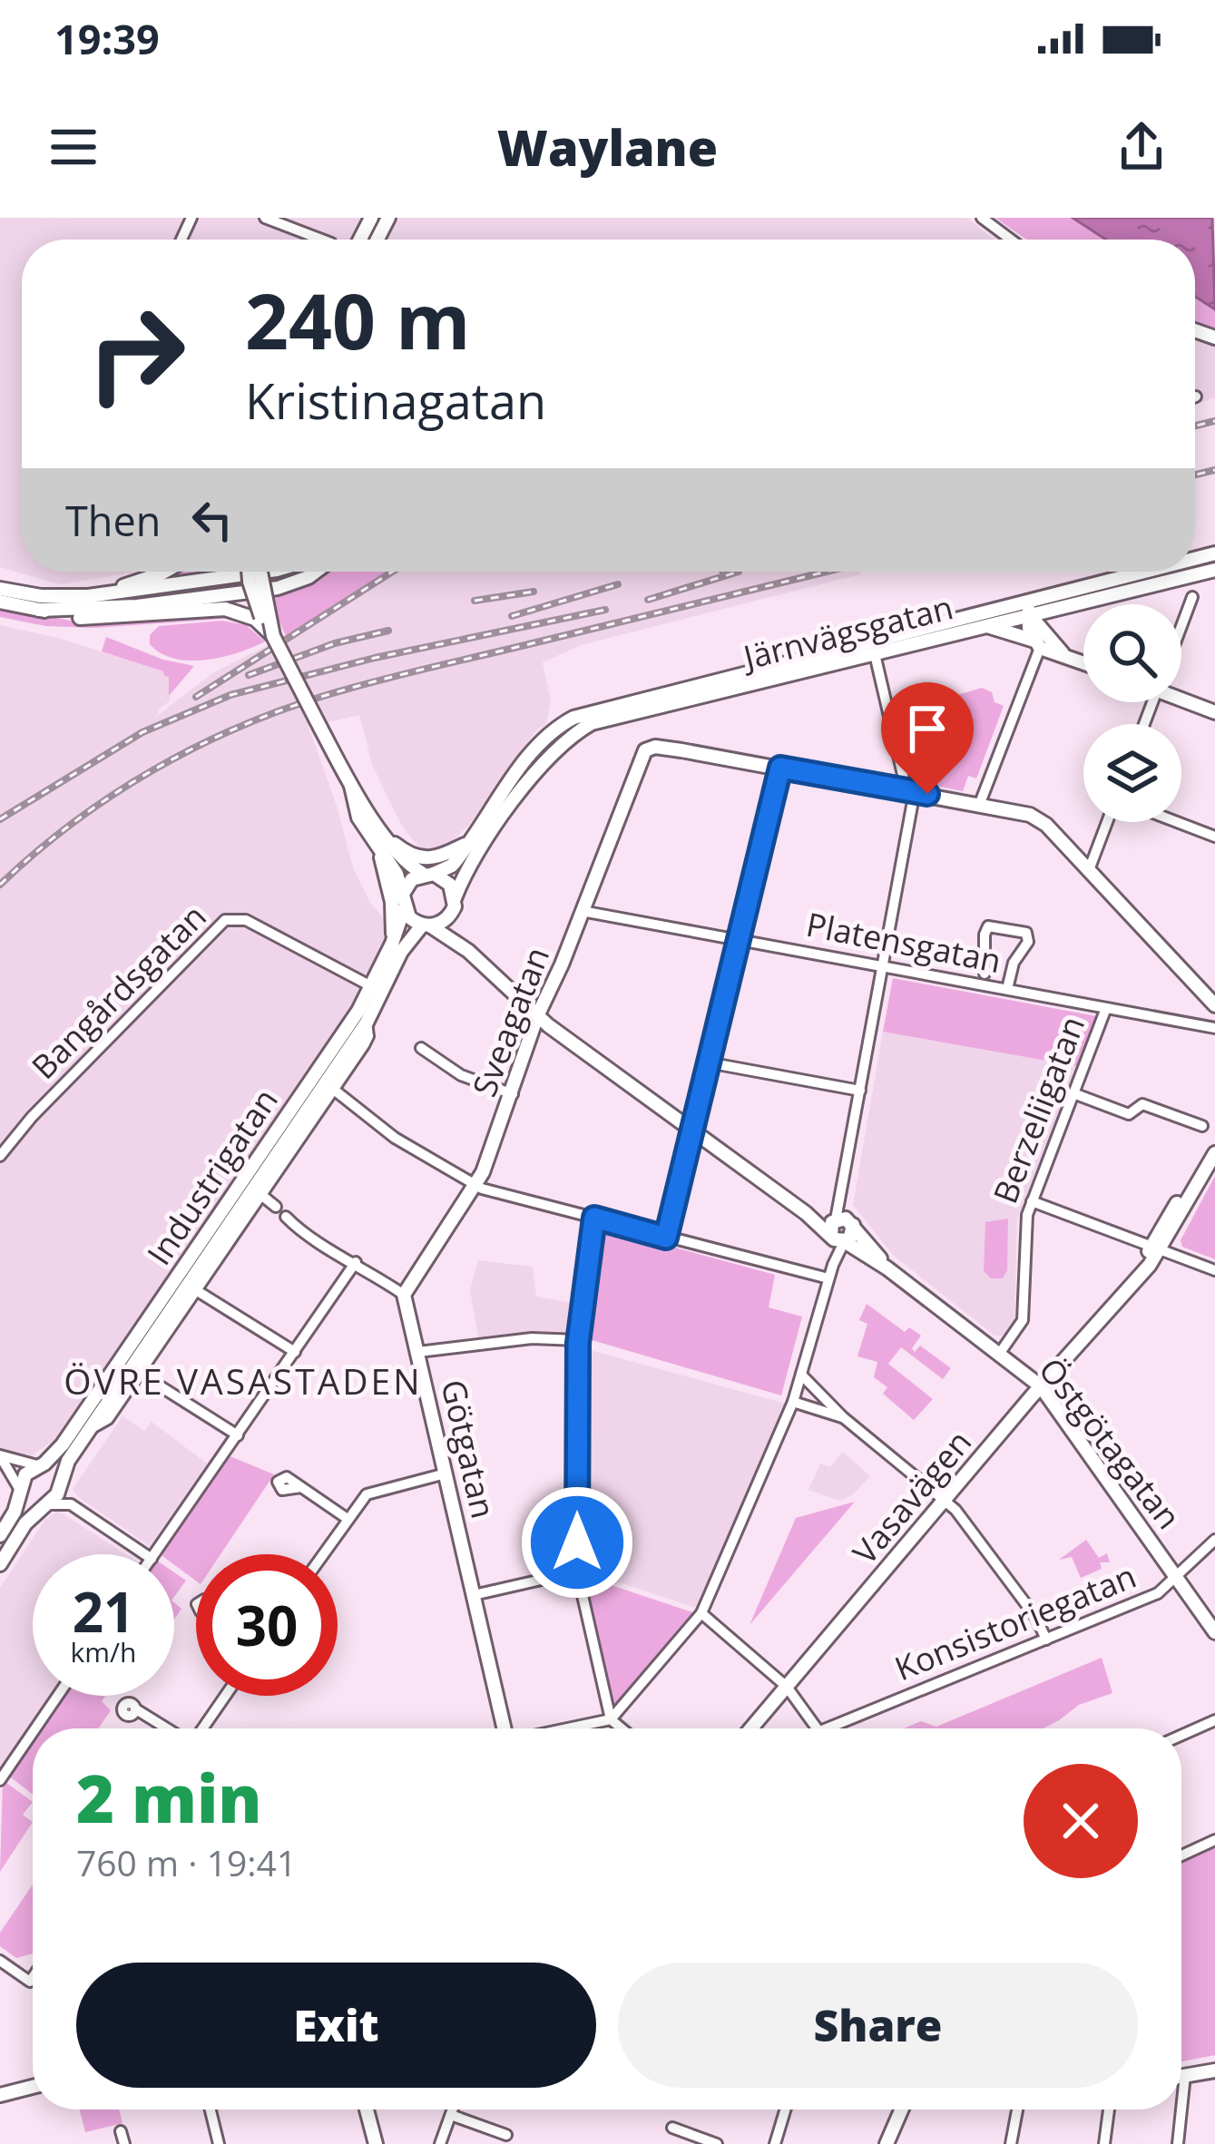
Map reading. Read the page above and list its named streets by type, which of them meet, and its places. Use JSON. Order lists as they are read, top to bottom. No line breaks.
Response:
{"streets":{"main road":["Järnvägsgatan","Sveagatan","Industrigatan","Östgötagatan","Götgatan","Vasavägen"],"street":["Platensgatan","Bangårdsgatan","Berzeliigatan","Konsistoriegatan"]},"crossings":[["Järnvägsgatan","Industrigatan"],["Järnvägsgatan","Östgötagatan"],["Platensgatan","Sveagatan"],["Platensgatan","Berzeliigatan"],["Bangårdsgatan","Industrigatan"],["Sveagatan","Östgötagatan"],["Sveagatan","Götgatan"],["Berzeliigatan","Östgötagatan"],["Industrigatan","Östgötagatan"],["Östgötagatan","Vasavägen"],["Östgötagatan","Konsistoriegatan"]],"districts":["ÖVRE VASASTADEN"],"page":{"status":"19:39","header":"Waylane","turn":["240 m","Kristinagatan"],"then":"Then","speed":"21 km/h","limit":"30","heading":["2 min","760 m · 19:41"],"buttons":["Exit","Share"]}}
